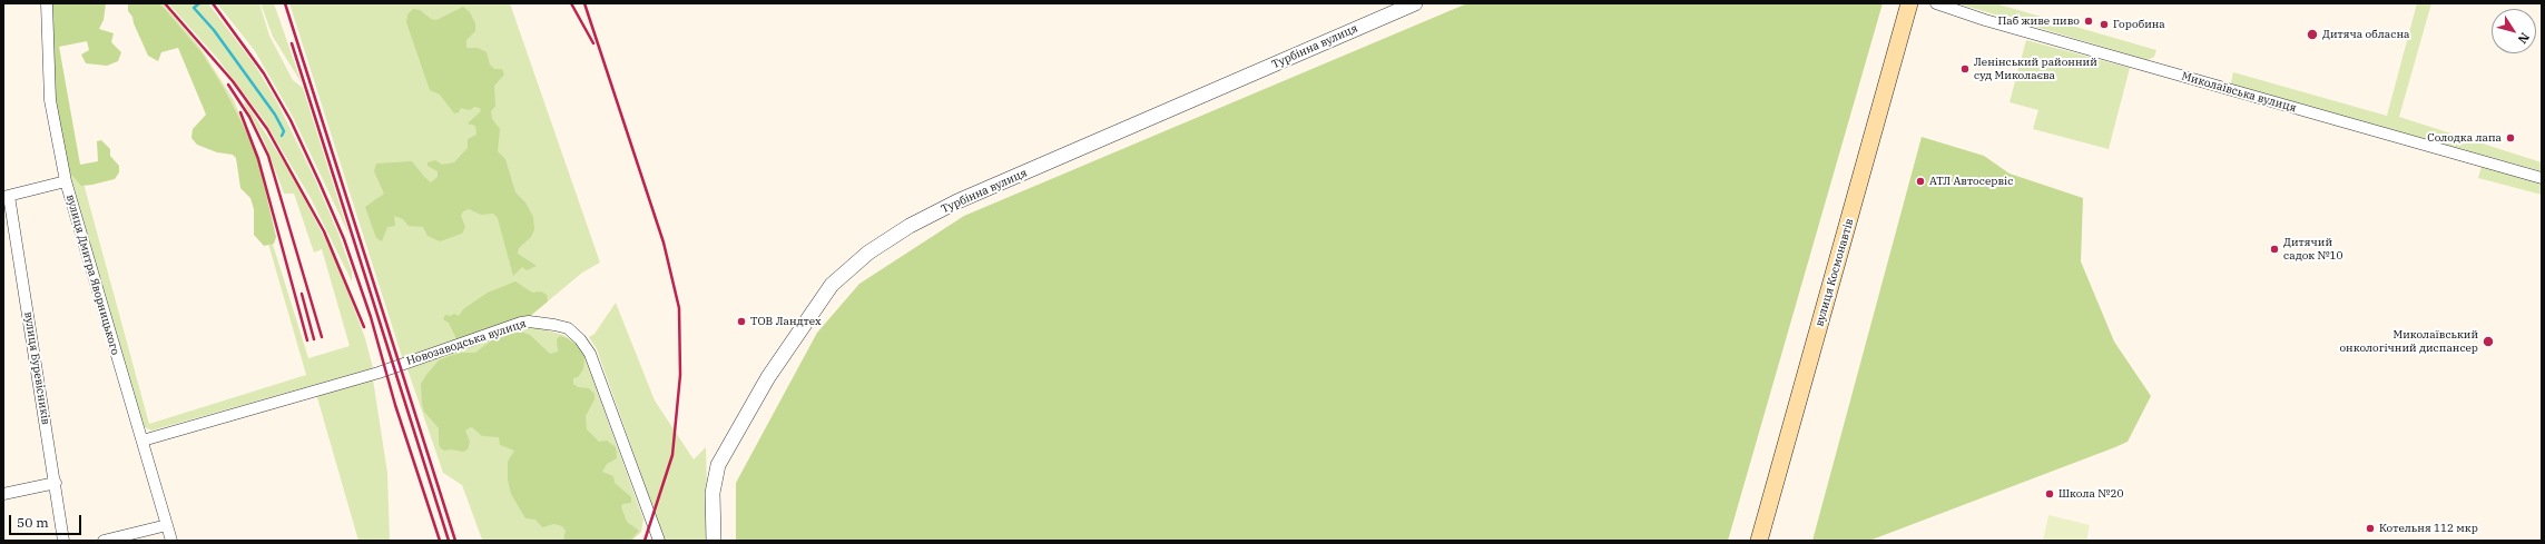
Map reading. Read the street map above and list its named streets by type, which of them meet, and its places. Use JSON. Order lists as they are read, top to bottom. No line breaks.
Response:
{"streets":{"main road":["вулиця Космонавтів"],"street":["Турбінна вулиця","Миколаївська вулиця","вулиця Дмитра Яворницького","Новозаводська вулиця","вулиця Буревісників"]},"crossings":[["вулиця Дмитра Яворницького","Новозаводська вулиця"]],"places":["Паб живе пиво","Горобина","Дитяча обласна","Ленінський районний суд Миколаєва","Солодка лапа","АТЛ Автосервіс","Дитячий садок №10","ТОВ Ландтех","Миколаївський онкологічний диспансер","Школа №20","Котельня 112 мкр"],"scale_bar":"50 m","north":"bottom right"}
